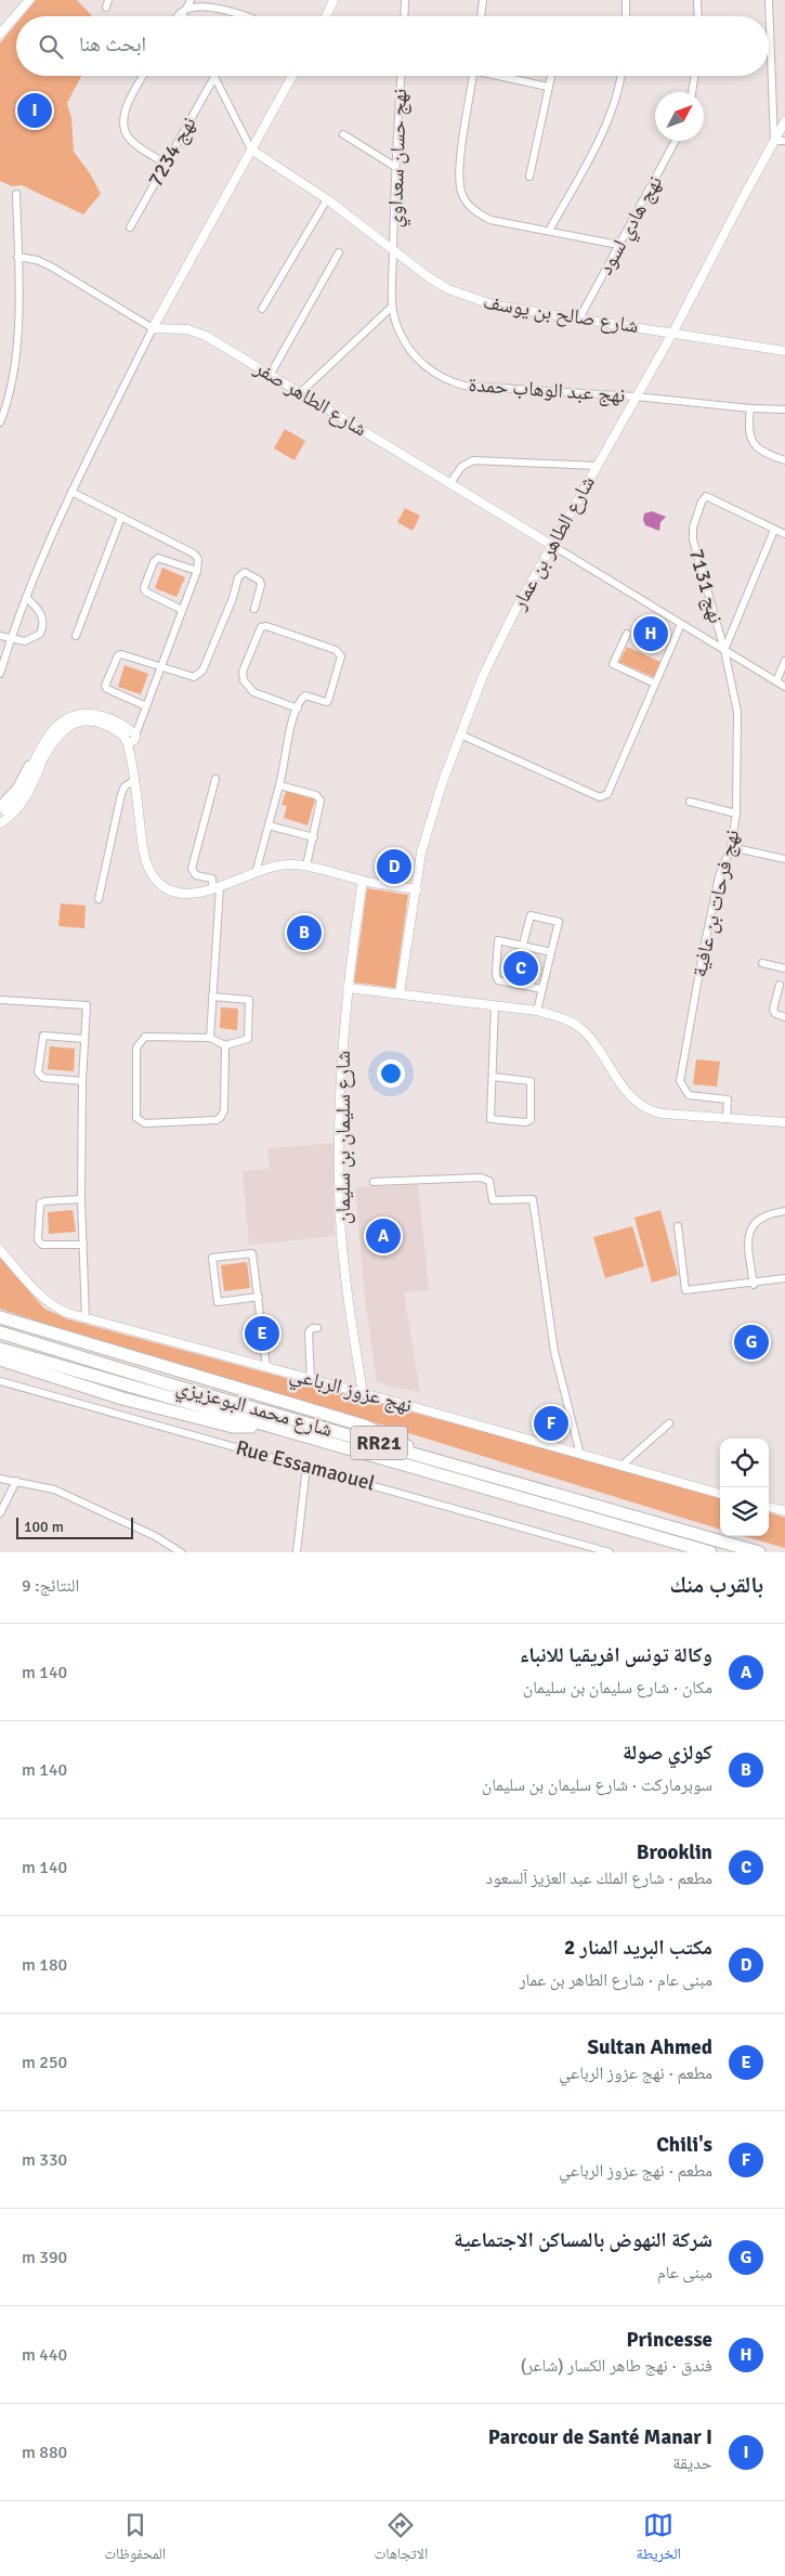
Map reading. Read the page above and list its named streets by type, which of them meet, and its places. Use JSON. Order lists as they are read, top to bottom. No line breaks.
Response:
{"streets":{"highway":["شارع محمد البوعزيزي","RR21"],"street":["نهج 7234","نهج حسان سعداوي","نهج هادي لسود","شارع صالح بن يوسف","نهج عبد الوهاب حمدة","شارع الطاهر صفر","شارع الطاهر بن عمار","نهج 7131","نهج فرحات بن عافية","شارع سليمان بن سليمان","نهج عزوز الرباعي","Rue Essamaouel"]},"crossings":[["نهج حسان سعداوي","شارع صالح بن يوسف"],["نهج حسان سعداوي","نهج عبد الوهاب حمدة"],["نهج هادي لسود","شارع صالح بن يوسف"],["شارع صالح بن يوسف","نهج عبد الوهاب حمدة"],["شارع صالح بن يوسف","شارع الطاهر بن عمار"],["نهج عبد الوهاب حمدة","شارع الطاهر بن عمار"],["شارع الطاهر صفر","شارع الطاهر بن عمار"],["شارع الطاهر صفر","نهج 7131"],["شارع الطاهر صفر","نهج فرحات بن عافية"],["نهج 7131","نهج فرحات بن عافية"],["شارع سليمان بن سليمان","نهج عزوز الرباعي"]],"scale_bar":"100 m","north":"top right","page":{"search":"ابحث هنا","pins":["I","H","D","B","C","A","E","G","F"],"scale":"100 m","heading":["بالقرب منك","النتائج: 9"],"list":[{"mark":"A","name":"وكالة تونس افريقيا للانباء","note":"مكان · شارع سليمان بن سليمان","value":"140 m"},{"mark":"B","name":"كولزي صولة","note":"سوبرماركت · شارع سليمان بن سليمان","value":"140 m"},{"mark":"C","name":"Brooklin","note":"مطعم · شارع الملك عبد العزيز آلسعود","value":"140 m"},{"mark":"D","name":"مكتب البريد المنار 2","note":"مبنى عام · شارع الطاهر بن عمار","value":"180 m"},{"mark":"E","name":"Sultan Ahmed","note":"مطعم · نهج عزوز الرباعي","value":"250 m"},{"mark":"F","name":"Chili's","note":"مطعم · نهج عزوز الرباعي","value":"330 m"},{"mark":"G","name":"شركة النهوض بالمساكن الاجتماعية","note":"مبنى عام","value":"390 m"},{"mark":"H","name":"Princesse","note":"فندق · نهج طاهر الكسار (شاعر)","value":"440 m"},{"mark":"I","name":"Parcour de Santé Manar I","note":"حديقة","value":"880 m"}],"nav":["الخريطة","الاتجاهات","المحفوظات"]}}
